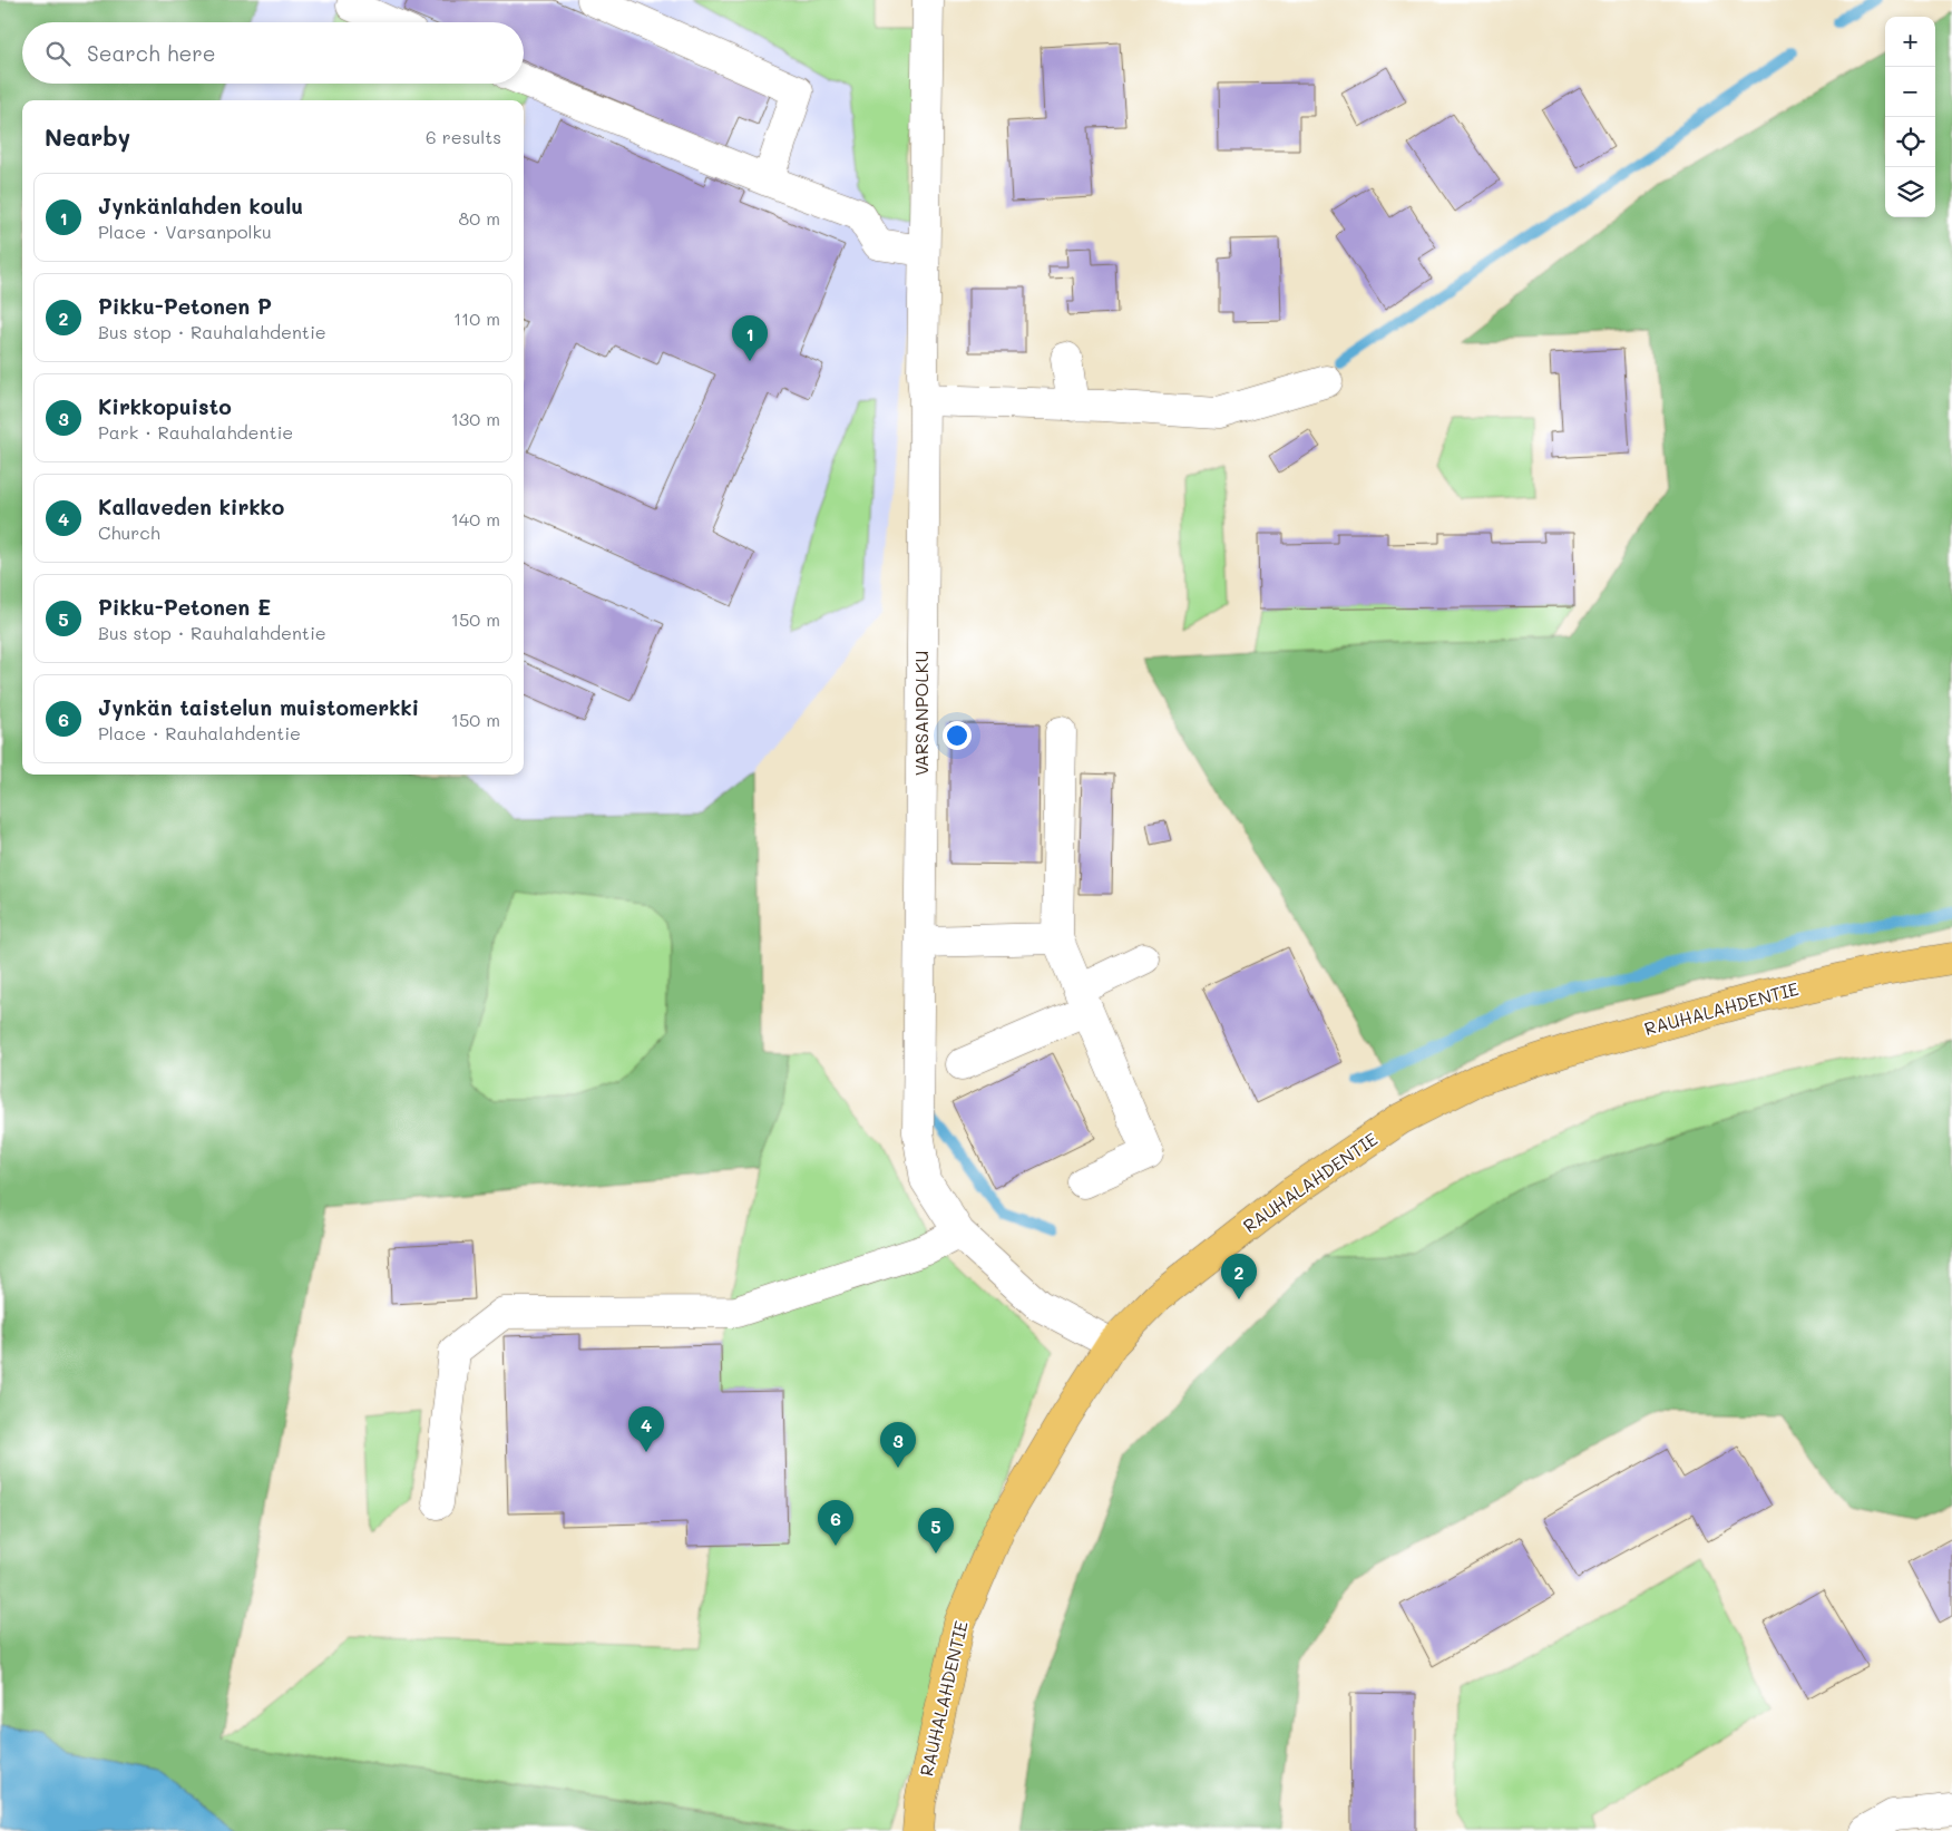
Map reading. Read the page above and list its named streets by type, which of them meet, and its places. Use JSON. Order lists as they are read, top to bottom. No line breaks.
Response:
{"streets":{"main road":["RAUHALAHDENTIE"],"street":["VARSANPOLKU"]},"crossings":[["VARSANPOLKU","RAUHALAHDENTIE"]],"page":{"map_buttons":["+","−"],"search":"Search here","heading":["Nearby","6 results"],"list":[{"mark":"1","name":"Jynkänlahden koulu","note":"Place · Varsanpolku","value":"80 m"},{"mark":"2","name":"Pikku-Petonen P","note":"Bus stop · Rauhalahdentie","value":"110 m"},{"mark":"3","name":"Kirkkopuisto","note":"Park · Rauhalahdentie","value":"130 m"},{"mark":"4","name":"Kallaveden kirkko","note":"Church","value":"140 m"},{"mark":"5","name":"Pikku-Petonen E","note":"Bus stop · Rauhalahdentie","value":"150 m"},{"mark":"6","name":"Jynkän taistelun muistomerkki","note":"Place · Rauhalahdentie","value":"150 m"}],"pins":["1","2","4","3","6","5"]}}
